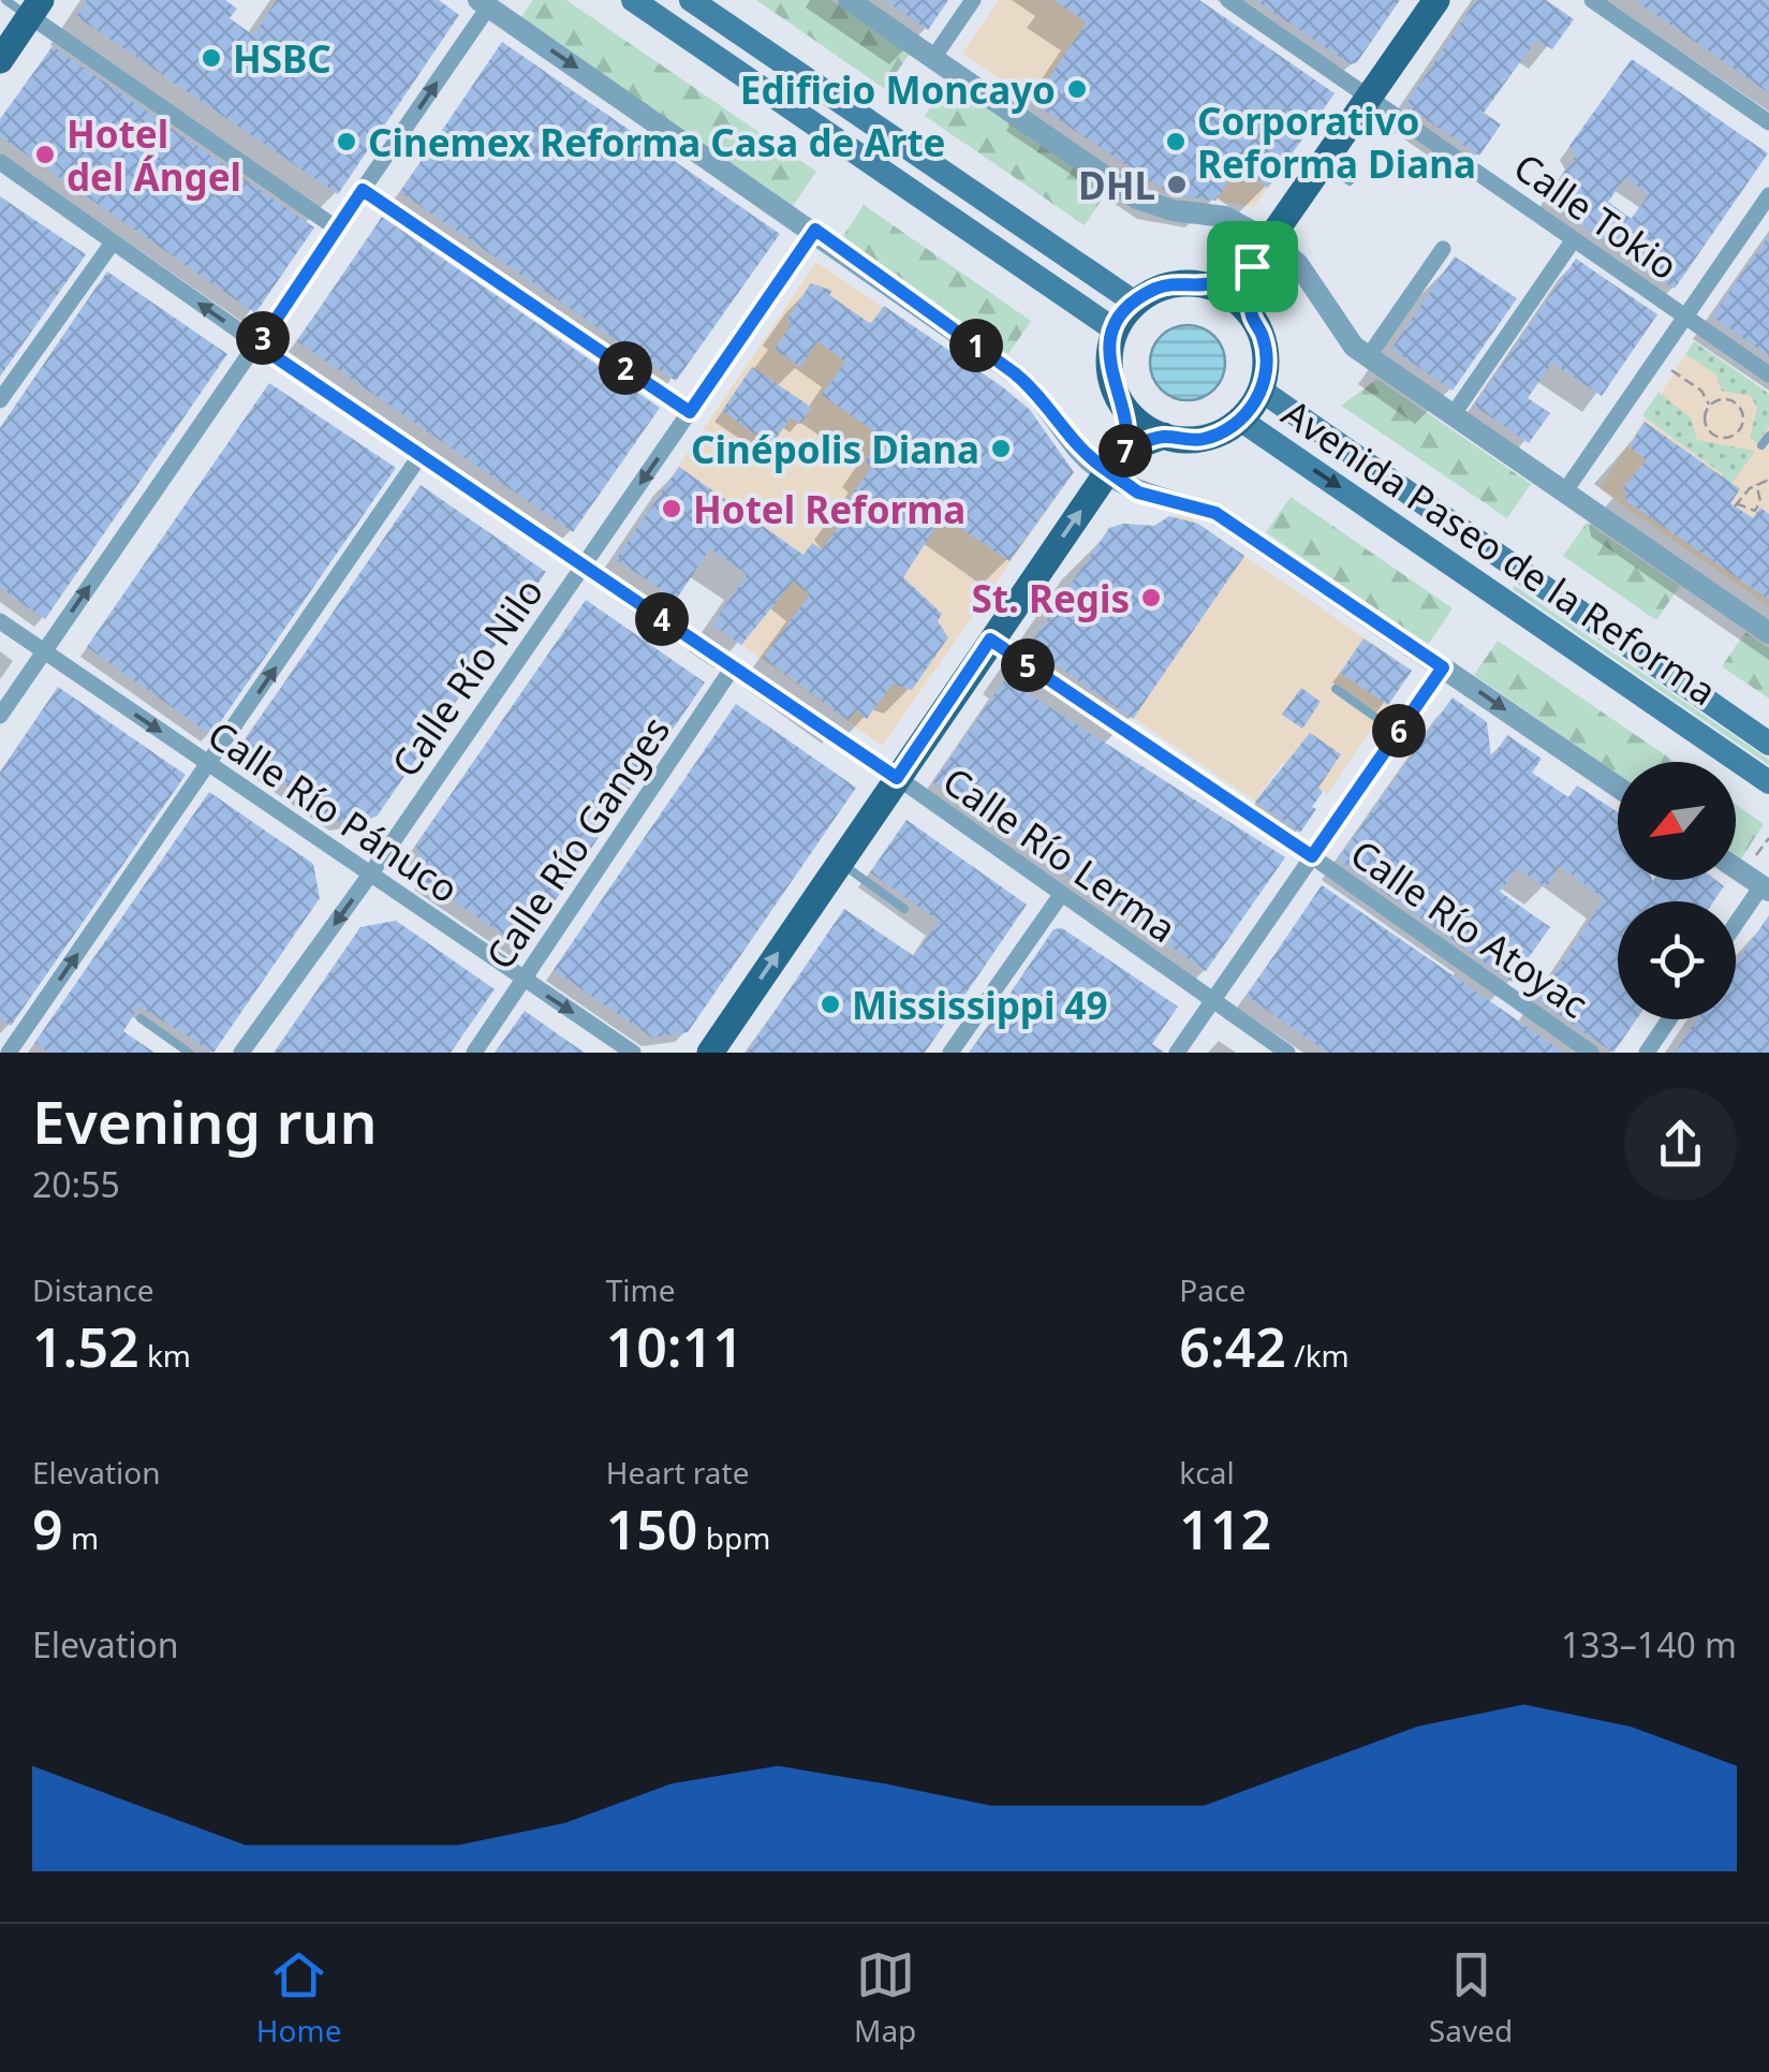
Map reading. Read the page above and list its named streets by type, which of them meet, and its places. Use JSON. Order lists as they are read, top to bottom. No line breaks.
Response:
{"streets":{"main road":["Avenida Paseo de la Reforma"],"street":["Calle Tokio","Calle Río Nilo","Calle Río Pánuco","Calle Río Ganges","Calle Río Lerma","Calle Río Atoyac"]},"crossings":[["Calle Río Nilo","Calle Río Pánuco"],["Calle Río Nilo","Calle Río Lerma"],["Calle Río Pánuco","Calle Río Ganges"],["Calle Río Ganges","Calle Río Lerma"]],"one_way":["Calle Río Nilo","Calle Río Pánuco"],"places":["HSBC","Edificio Moncayo","Cinemex Reforma Casa de Arte","Corporativo Reforma Diana","Hotel del Ángel","DHL","Cinépolis Diana","Hotel Reforma","St. Regis","Mississippi 49"],"north":"bottom left","page":{"pins":["3","1","2","7","4","5","6"],"heading":["Evening run","20:55"],"stats":[["Distance","1.52 km"],["Time","10:11"],["Pace","6:42 /km"],["Elevation","9 m"],["Heart rate","150 bpm"],["kcal","112"]],"chart":["Elevation","133–140 m"],"tabs":["Home","Map","Saved"]}}
